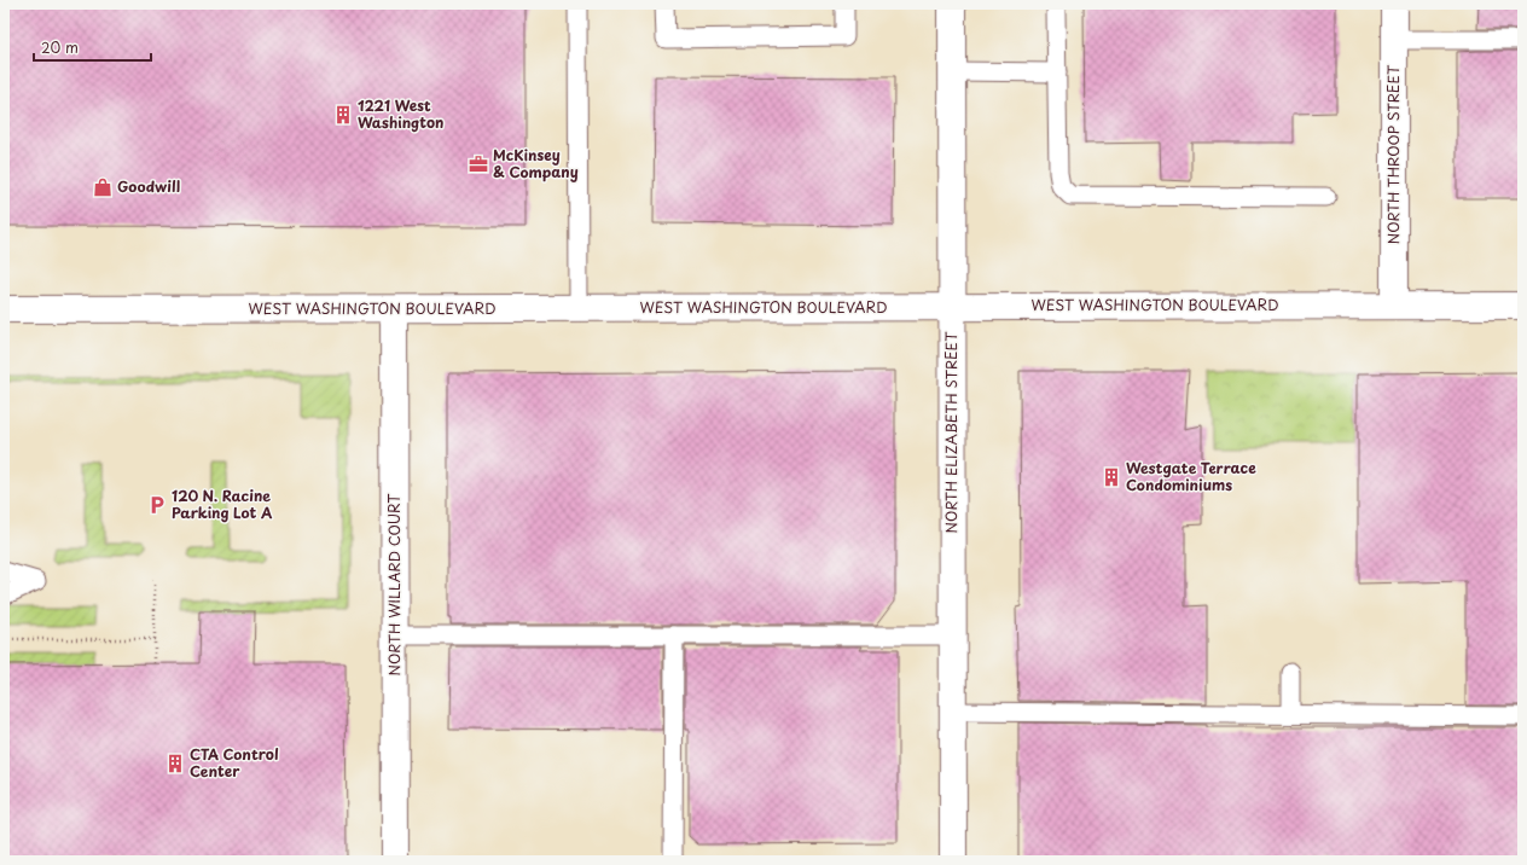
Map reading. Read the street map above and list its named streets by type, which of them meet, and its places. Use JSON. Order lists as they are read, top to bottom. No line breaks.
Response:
{"streets":{"street":["NORTH THROOP STREET","WEST WASHINGTON BOULEVARD","NORTH ELIZABETH STREET","NORTH WILLARD COURT"]},"crossings":[["NORTH THROOP STREET","WEST WASHINGTON BOULEVARD"],["WEST WASHINGTON BOULEVARD","NORTH ELIZABETH STREET"],["WEST WASHINGTON BOULEVARD","NORTH WILLARD COURT"]],"places":{"building":["1221 West Washington","Westgate Terrace Condominiums","CTA Control Center"],"office":["McKinsey & Company"],"shop":["Goodwill"],"parking":["120 N. Racine Parking Lot A"]},"scale_bar":"20 m"}
